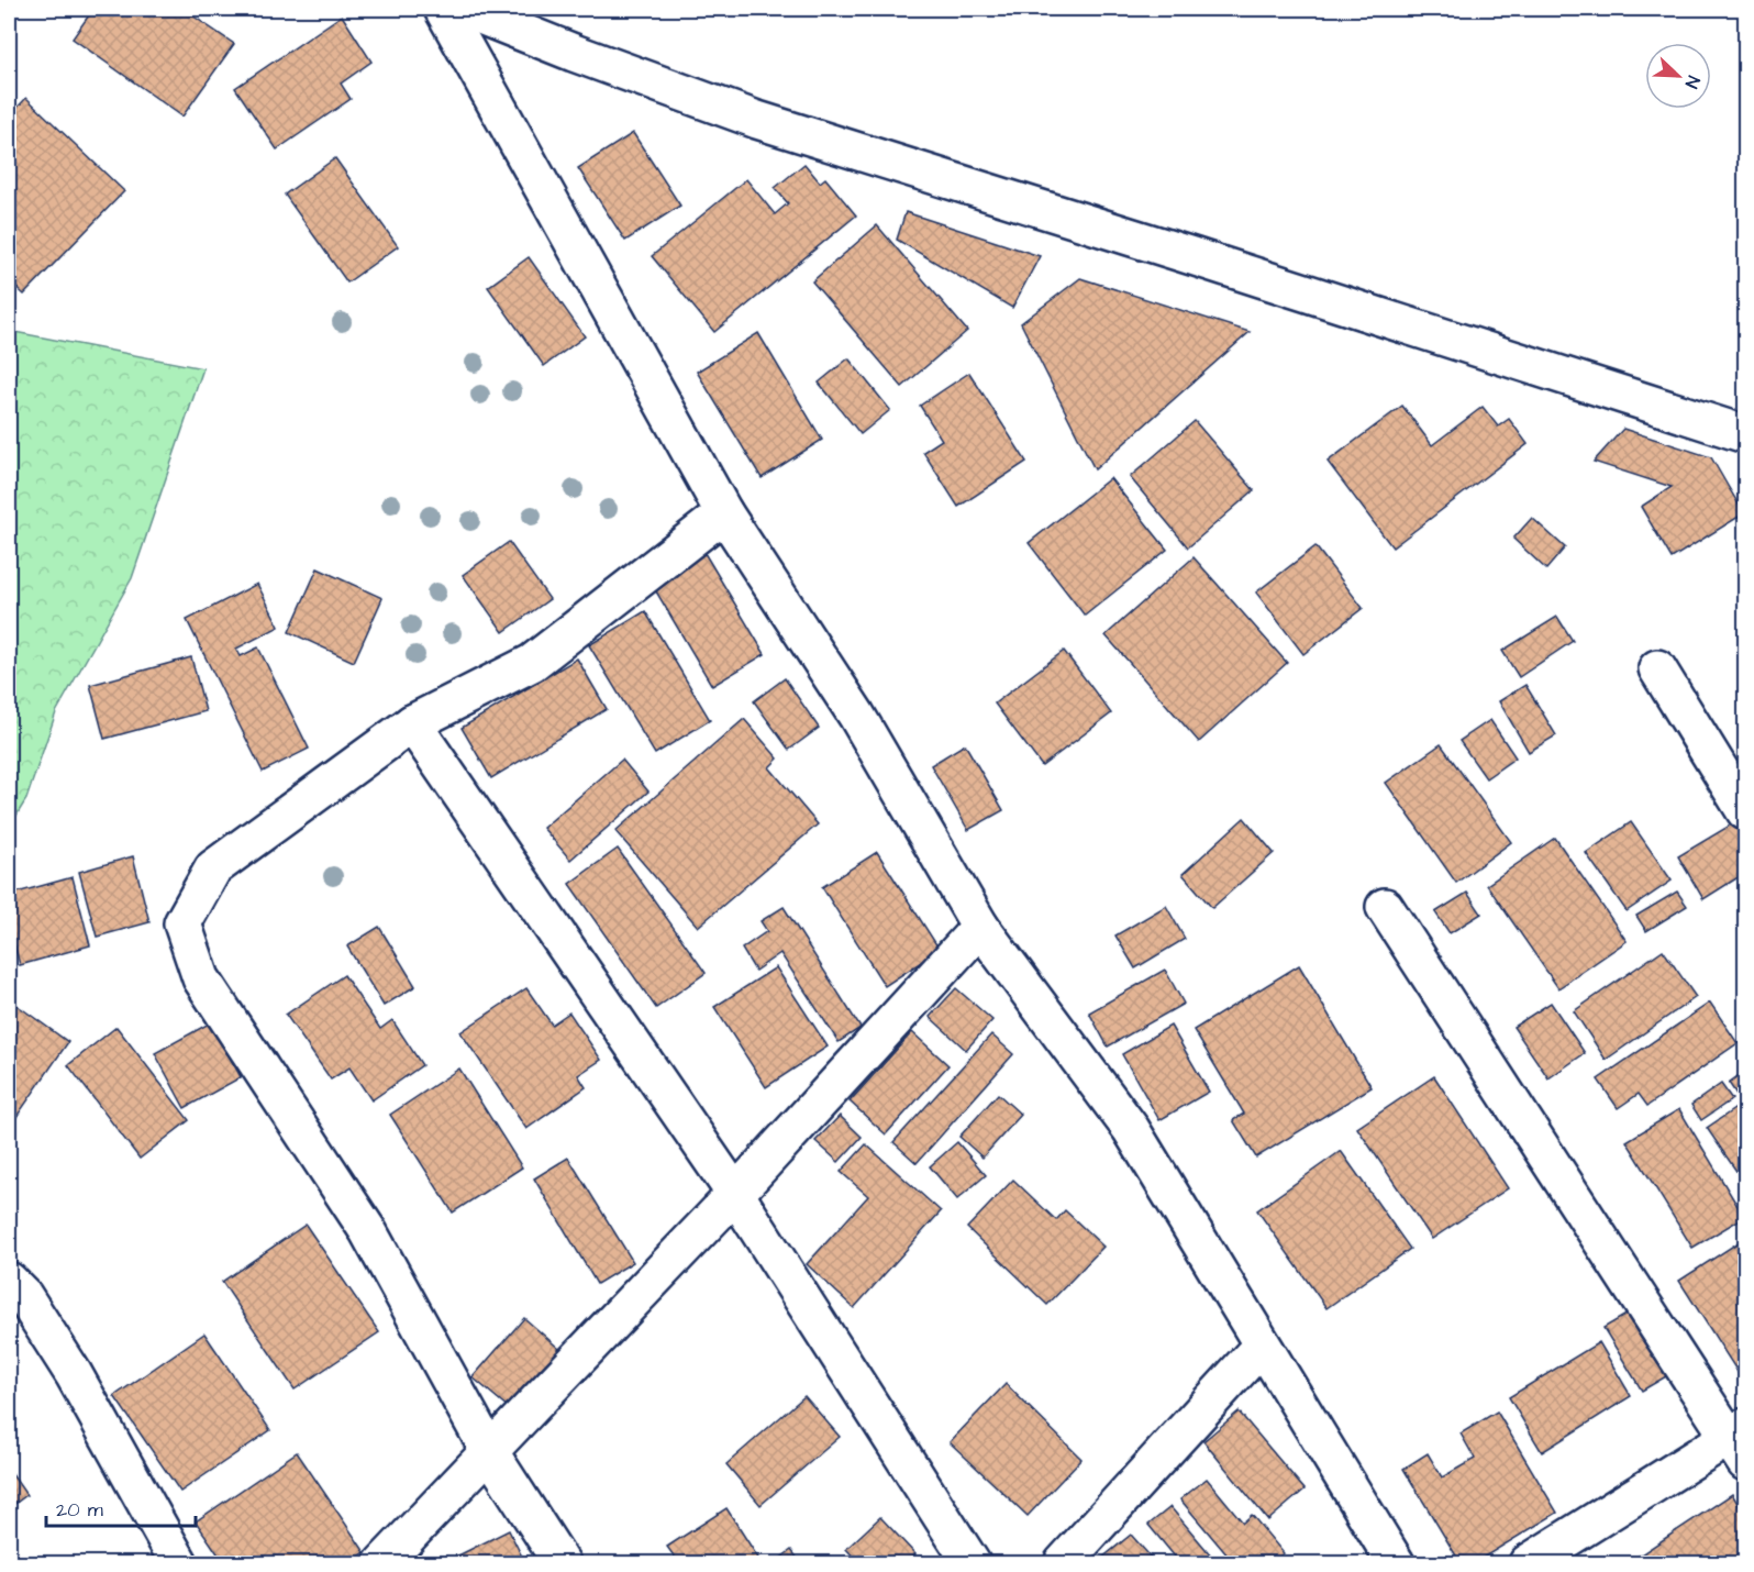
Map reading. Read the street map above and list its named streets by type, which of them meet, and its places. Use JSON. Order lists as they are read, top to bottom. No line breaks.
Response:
{"scale_bar":"20 m","north":"bottom right"}
